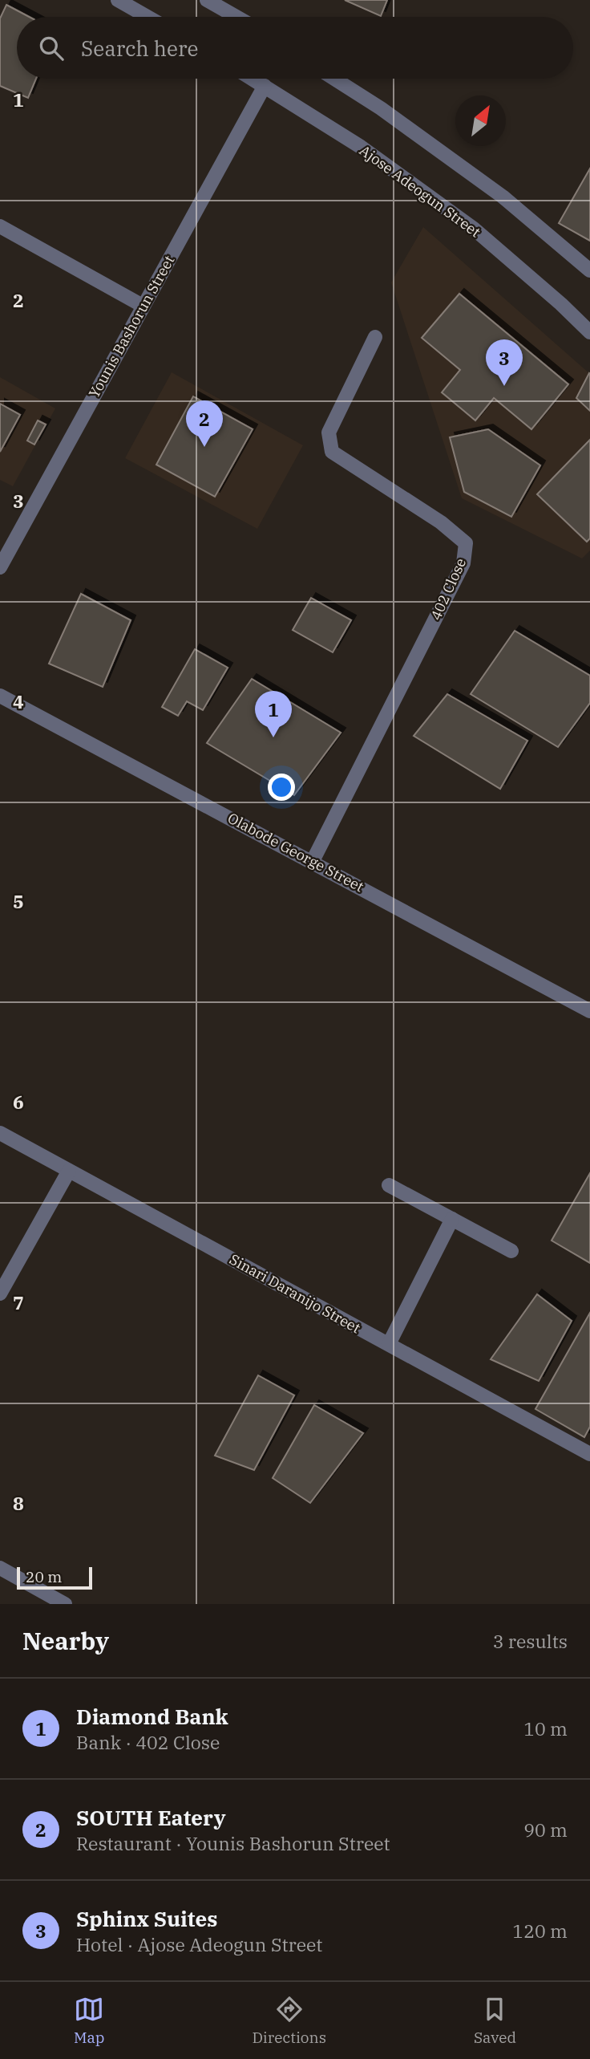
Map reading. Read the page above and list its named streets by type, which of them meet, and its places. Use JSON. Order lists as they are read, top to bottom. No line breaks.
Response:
{"streets":{"street":["Ajose Adeogun Street","Younis Bashorun Street","402 Close","Olabode George Street","Sinari Daranijo Street"]},"crossings":[["Ajose Adeogun Street","Younis Bashorun Street"],["402 Close","Olabode George Street"]],"scale_bar":"20 m","north":"top right","page":{"search":"Search here","pins":["3","2","1"],"scale":"20 m","heading":["Nearby","3 results"],"list":[{"mark":"1","name":"Diamond Bank","note":"Bank · 402 Close","value":"10 m"},{"mark":"2","name":"SOUTH Eatery","note":"Restaurant · Younis Bashorun Street","value":"90 m"},{"mark":"3","name":"Sphinx Suites","note":"Hotel · Ajose Adeogun Street","value":"120 m"}],"nav":["Map","Directions","Saved"]},"grid":{"rows":["1","2","3","4","5","6","7","8"]}}
